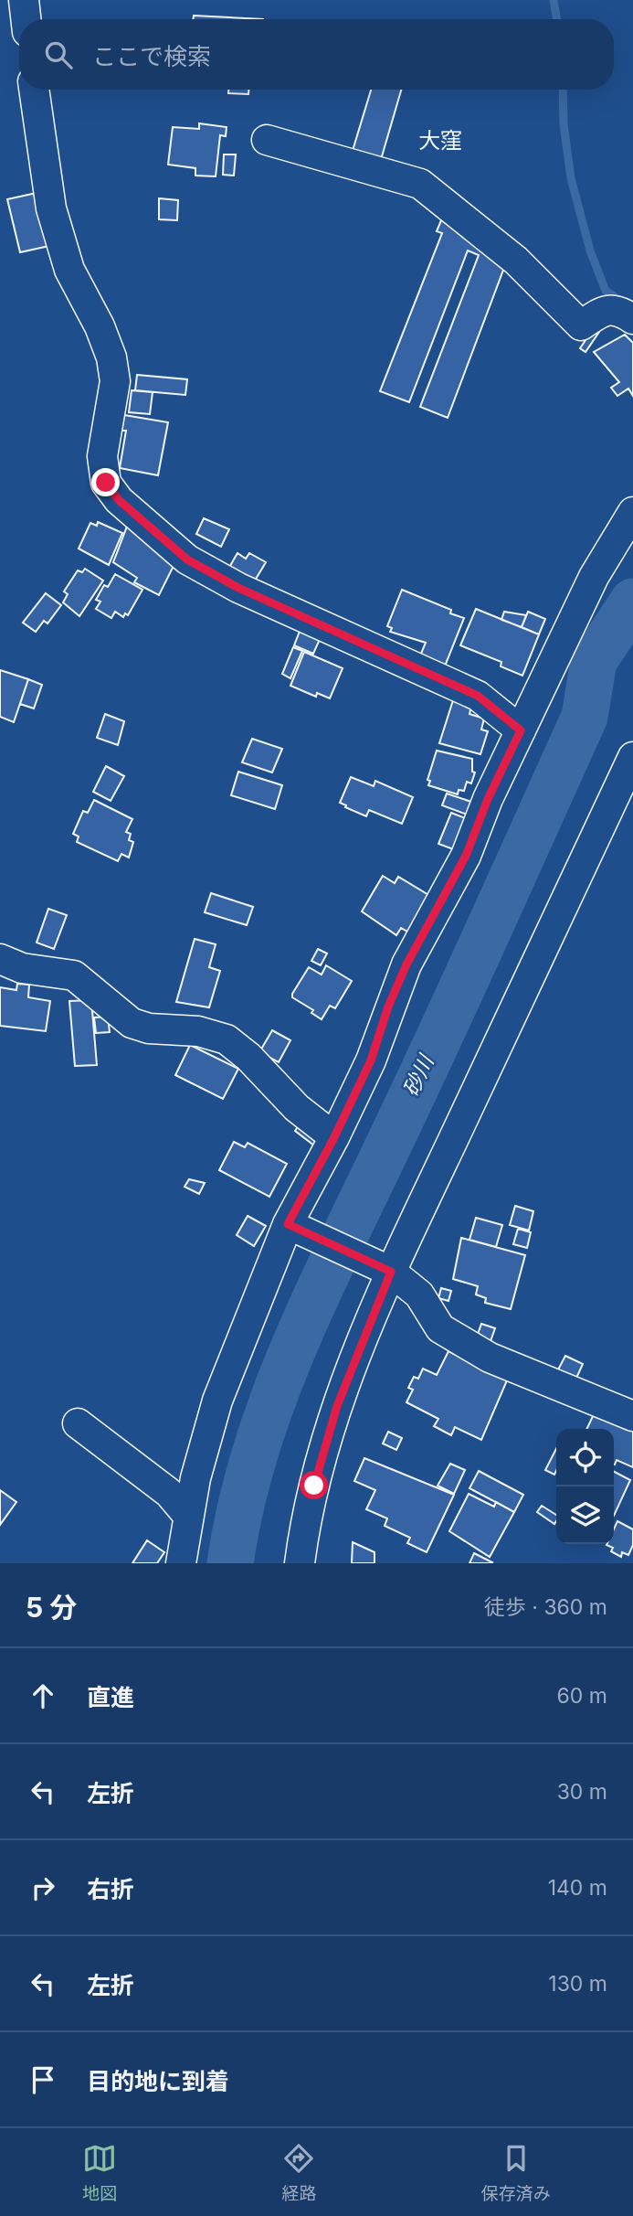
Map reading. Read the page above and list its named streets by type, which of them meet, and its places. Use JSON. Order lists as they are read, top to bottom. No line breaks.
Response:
{"districts":["大窪"],"water":["砂川"],"page":{"search":"ここで検索","heading":["5 分","徒歩 · 360 m"],"list":[["直進","60 m"],["左折","30 m"],["右折","140 m"],["左折","130 m"],"目的地に到着"],"nav":["地図","経路","保存済み"]}}
